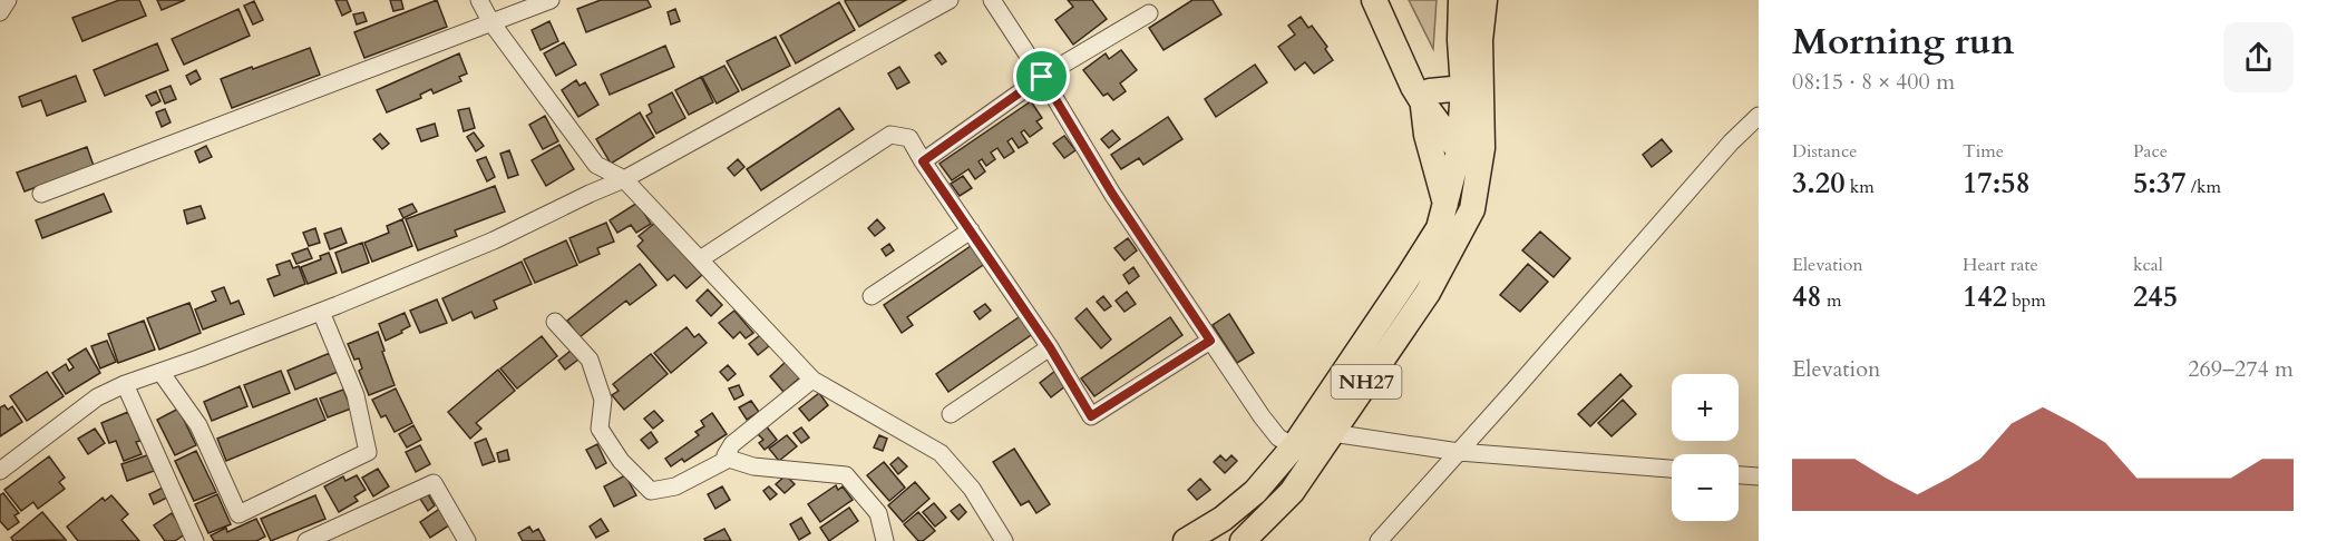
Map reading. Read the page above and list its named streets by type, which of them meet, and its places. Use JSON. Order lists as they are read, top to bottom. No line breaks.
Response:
{"streets":{"highway":["NH27"]},"page":{"heading":["Morning run","08:15 · 8 × 400 m"],"stats":[["Distance","3.20 km"],["Time","17:58"],["Pace","5:37 /km"],["Elevation","48 m"],["Heart rate","142 bpm"],["kcal","245"]],"chart":["Elevation","269–274 m"],"map_buttons":["+","−"]}}
